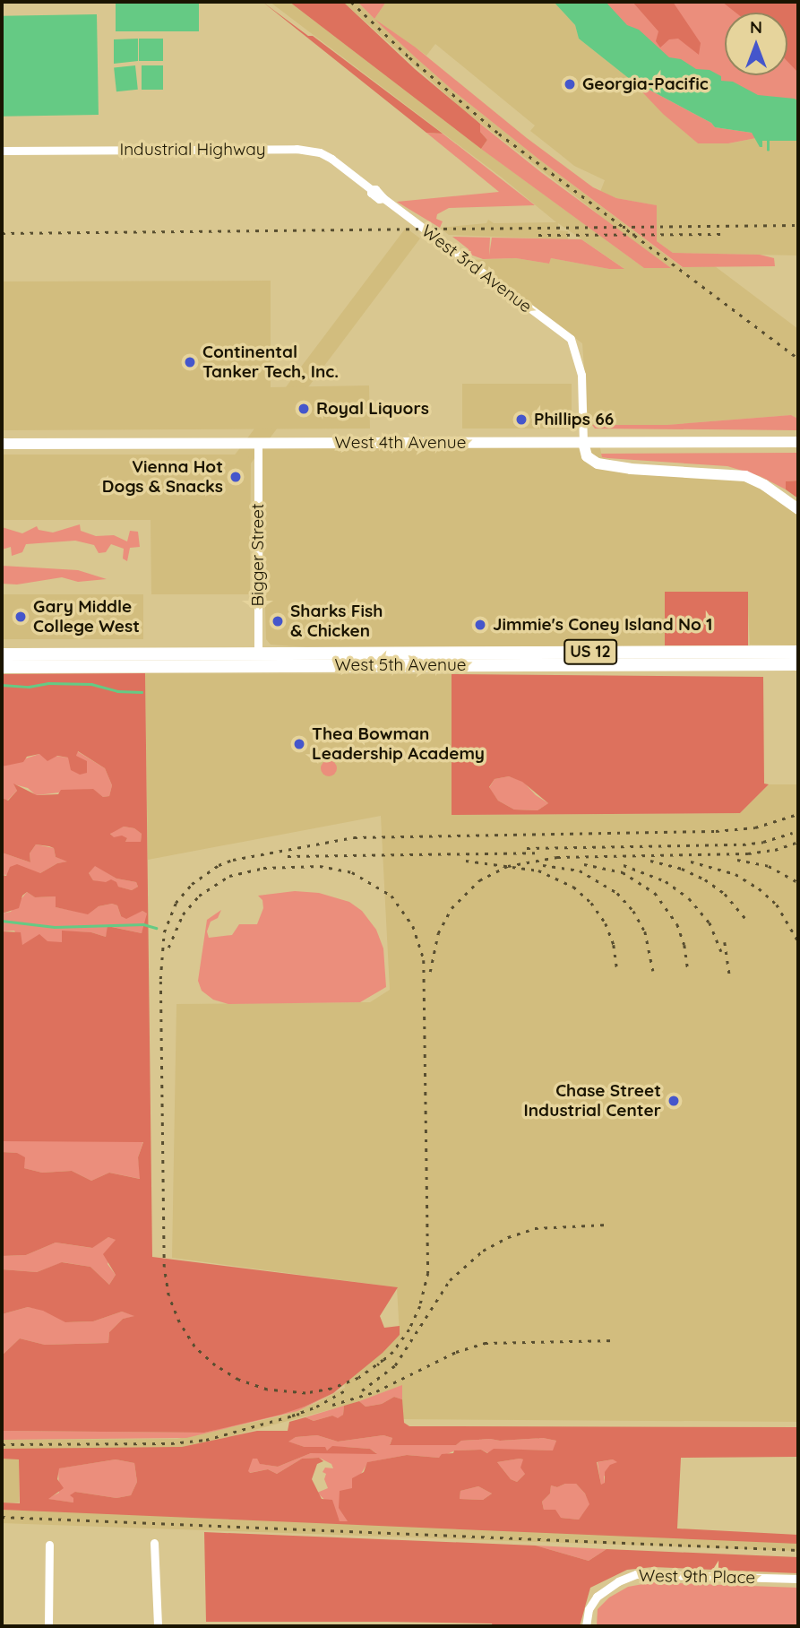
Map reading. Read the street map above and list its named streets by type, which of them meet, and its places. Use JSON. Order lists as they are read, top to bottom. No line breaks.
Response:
{"streets":{"main road":["West 4th Avenue","US 12","West 5th Avenue"],"street":["Industrial Highway","West 3rd Avenue","Bigger Street","West 9th Place"]},"crossings":[["Industrial Highway","West 3rd Avenue"],["West 3rd Avenue","West 4th Avenue"],["West 4th Avenue","Bigger Street"],["Bigger Street","West 5th Avenue"]],"places":["Georgia-Pacific","Continental Tanker Tech, Inc.","Royal Liquors","Phillips 66","Vienna Hot Dogs & Snacks","Gary Middle College West","Sharks Fish & Chicken","Jimmie's Coney Island No 1","Thea Bowman Leadership Academy","Chase Street Industrial Center"],"north":"top"}
